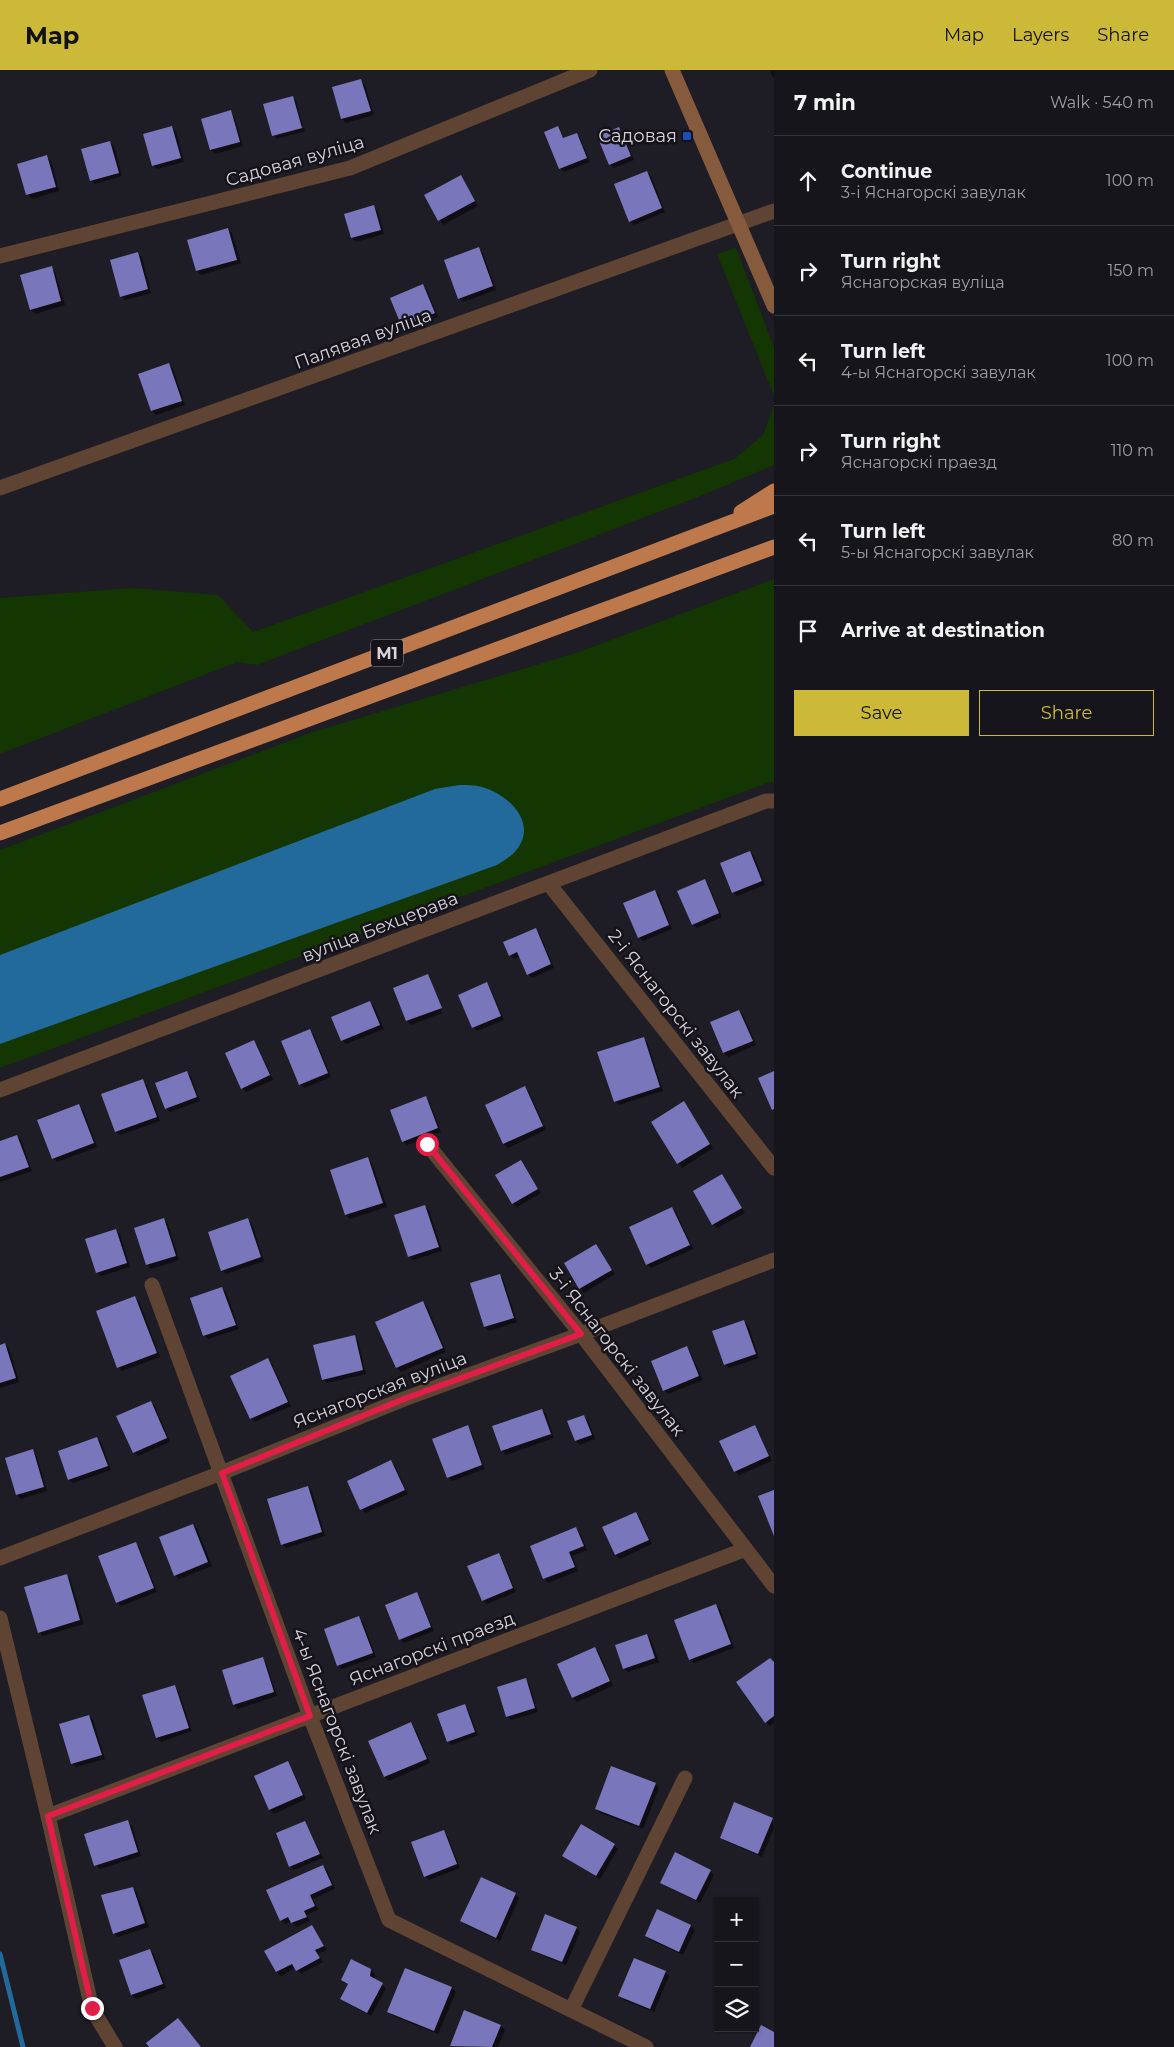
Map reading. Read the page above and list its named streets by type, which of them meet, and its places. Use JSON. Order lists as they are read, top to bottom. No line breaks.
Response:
{"streets":{"highway":["М1"],"street":["Садовая вуліца","Палявая вуліца","вуліца Бехцерава","2-і Яснагорскі завулак","3-і Яснагорскі завулак","Яснагорская вуліца","Яснагорскі праезд","4-ы Яснагорскі завулак"]},"crossings":[["вуліца Бехцерава","2-і Яснагорскі завулак"],["3-і Яснагорскі завулак","Яснагорская вуліца"],["3-і Яснагорскі завулак","Яснагорскі праезд"],["Яснагорская вуліца","4-ы Яснагорскі завулак"],["Яснагорскі праезд","4-ы Яснагорскі завулак"]],"places":{"transit":["Садовая"]},"page":{"header":"Map","nav":["Map","Layers","Share"],"heading":["7 min","Walk · 540 m"],"list":[["Continue","3-і Яснагорскі завулак","100 m"],["Turn right","Яснагорская вуліца","150 m"],["Turn left","4-ы Яснагорскі завулак","100 m"],["Turn right","Яснагорскі праезд","110 m"],["Turn left","5-ы Яснагорскі завулак","80 m"],"Arrive at destination"],"buttons":["Save","Share"],"map_buttons":["+","−"]}}
